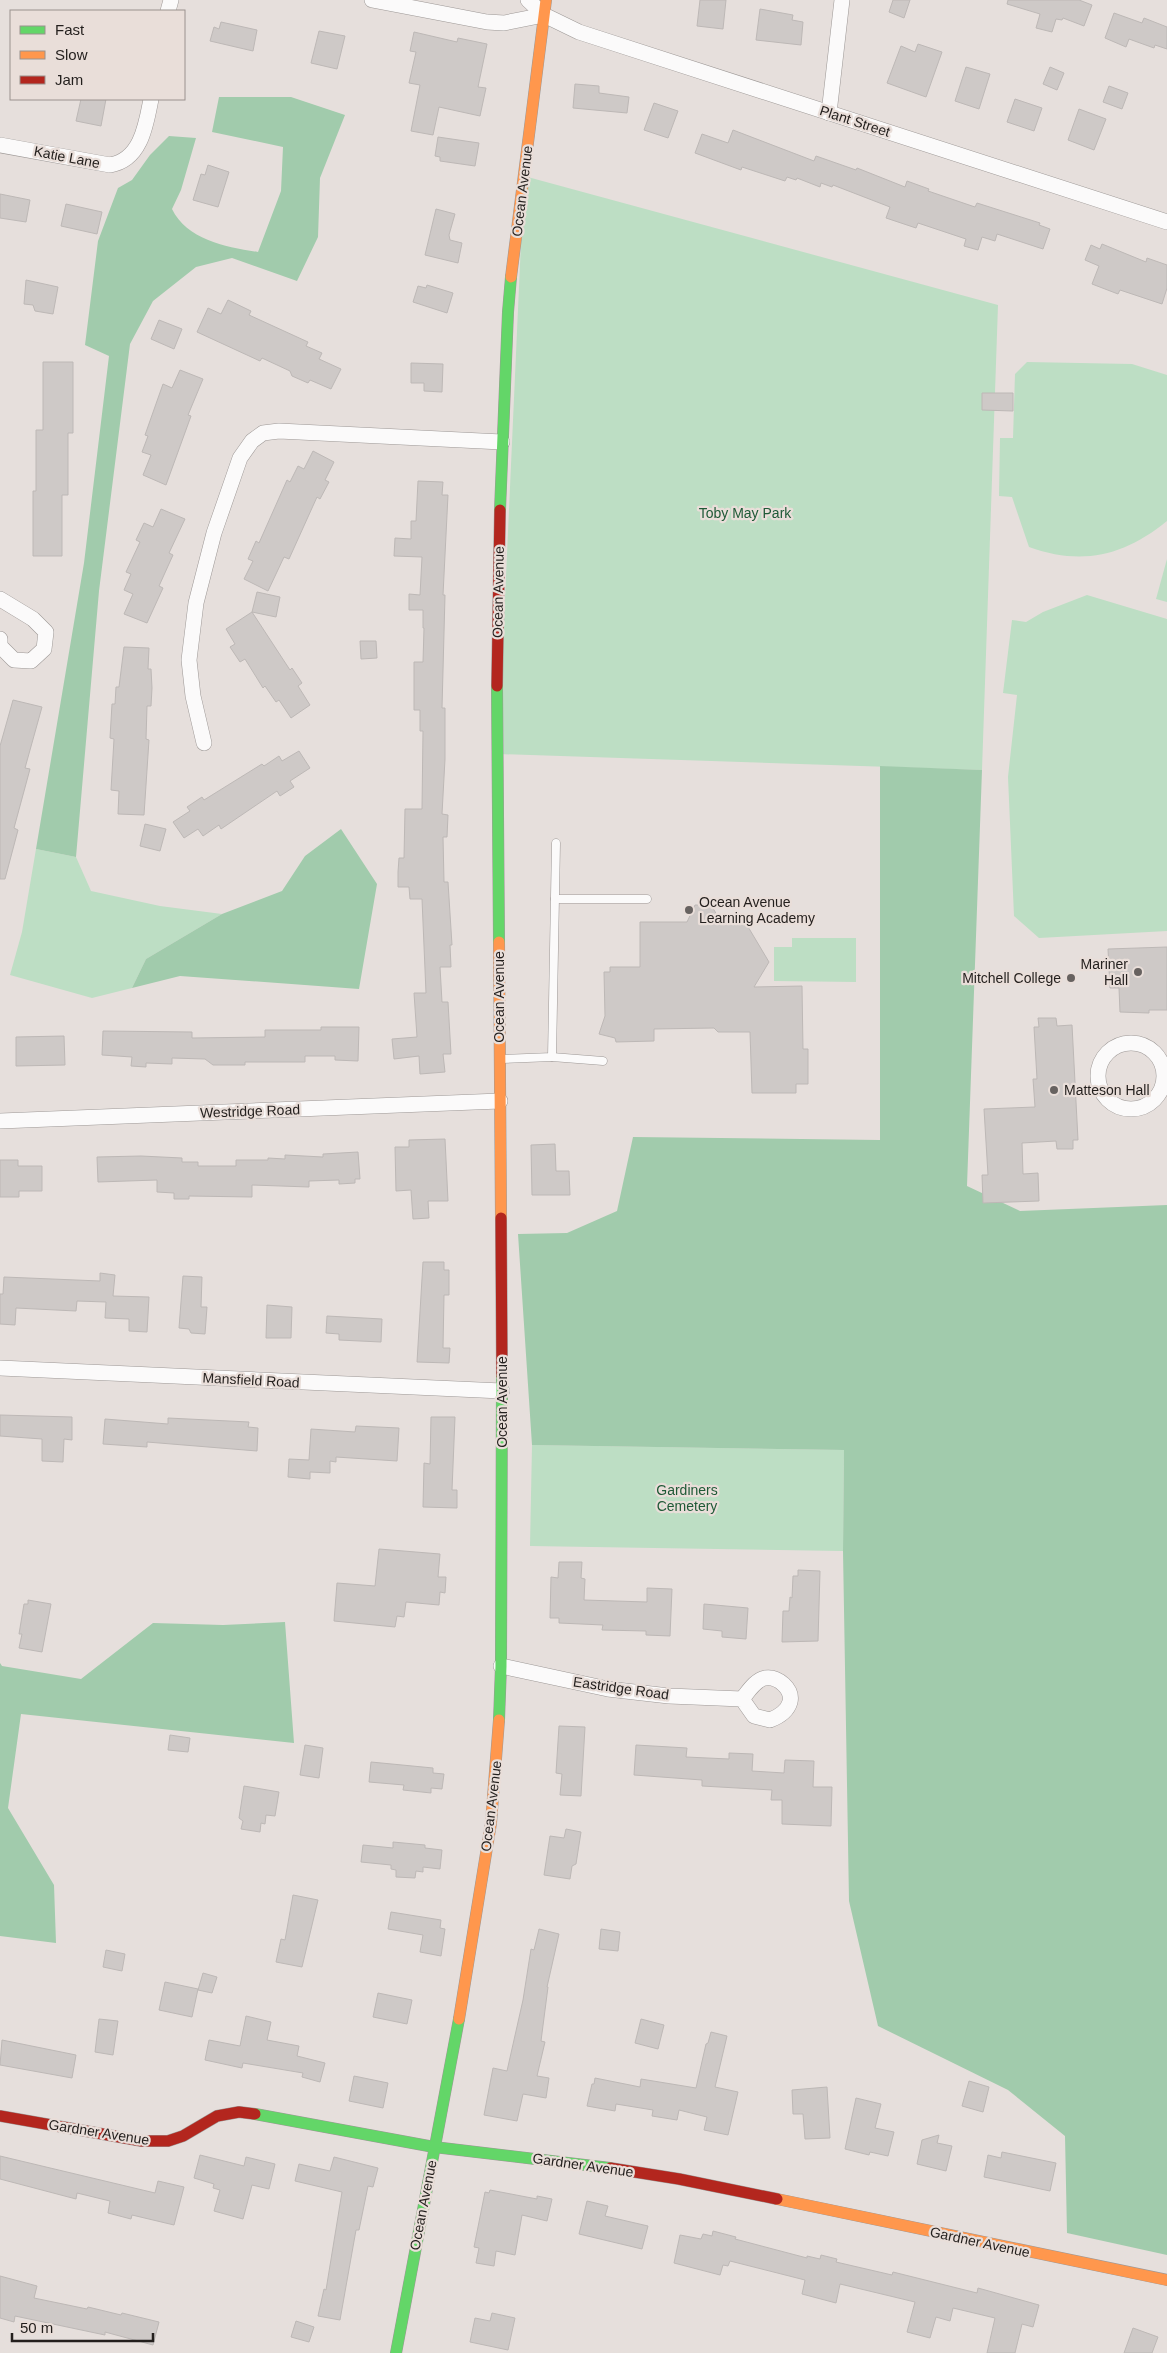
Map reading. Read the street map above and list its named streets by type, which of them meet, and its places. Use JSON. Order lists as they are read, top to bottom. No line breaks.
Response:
{"streets":{"main road":["Ocean Avenue","Gardner Avenue"],"street":["Plant Street","Katie Lane","Westridge Road","Mansfield Road","Eastridge Road"]},"crossings":[["Plant Street","Ocean Avenue"],["Ocean Avenue","Westridge Road"],["Ocean Avenue","Mansfield Road"],["Ocean Avenue","Eastridge Road"],["Ocean Avenue","Gardner Avenue"]],"parks":["Toby May Park","Gardiners Cemetery"],"places":["Ocean Avenue Learning Academy","Mariner Hall","Mitchell College","Matteson Hall"],"legend":["Fast","Slow","Jam"],"scale_bar":"50 m"}
